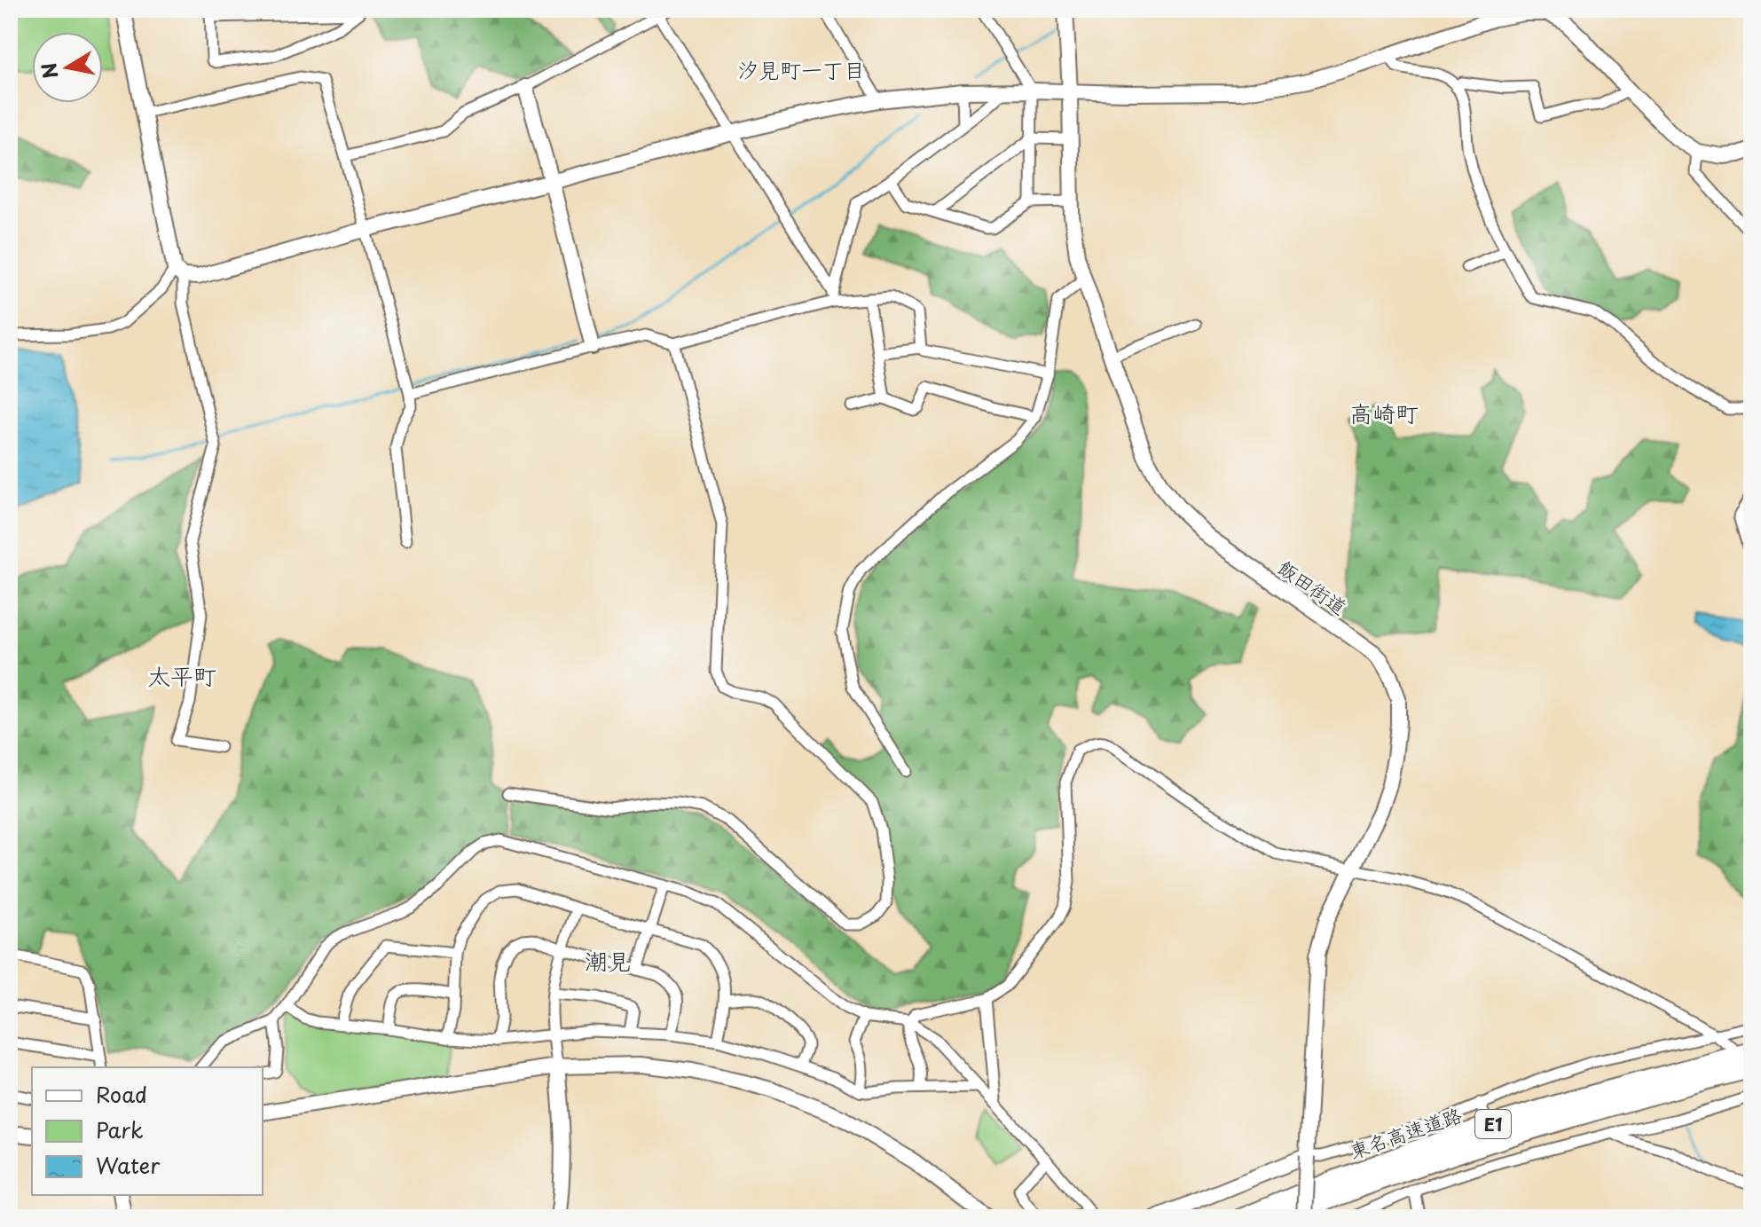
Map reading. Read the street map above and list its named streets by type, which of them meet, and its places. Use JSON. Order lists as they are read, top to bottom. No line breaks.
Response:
{"streets":{"highway":["E1","東名高速道路"],"street":["飯田街道"]},"districts":["汐見町一丁目","高崎町","太平町","潮見"],"legend":["Road","Park","Water"],"north":"left"}
